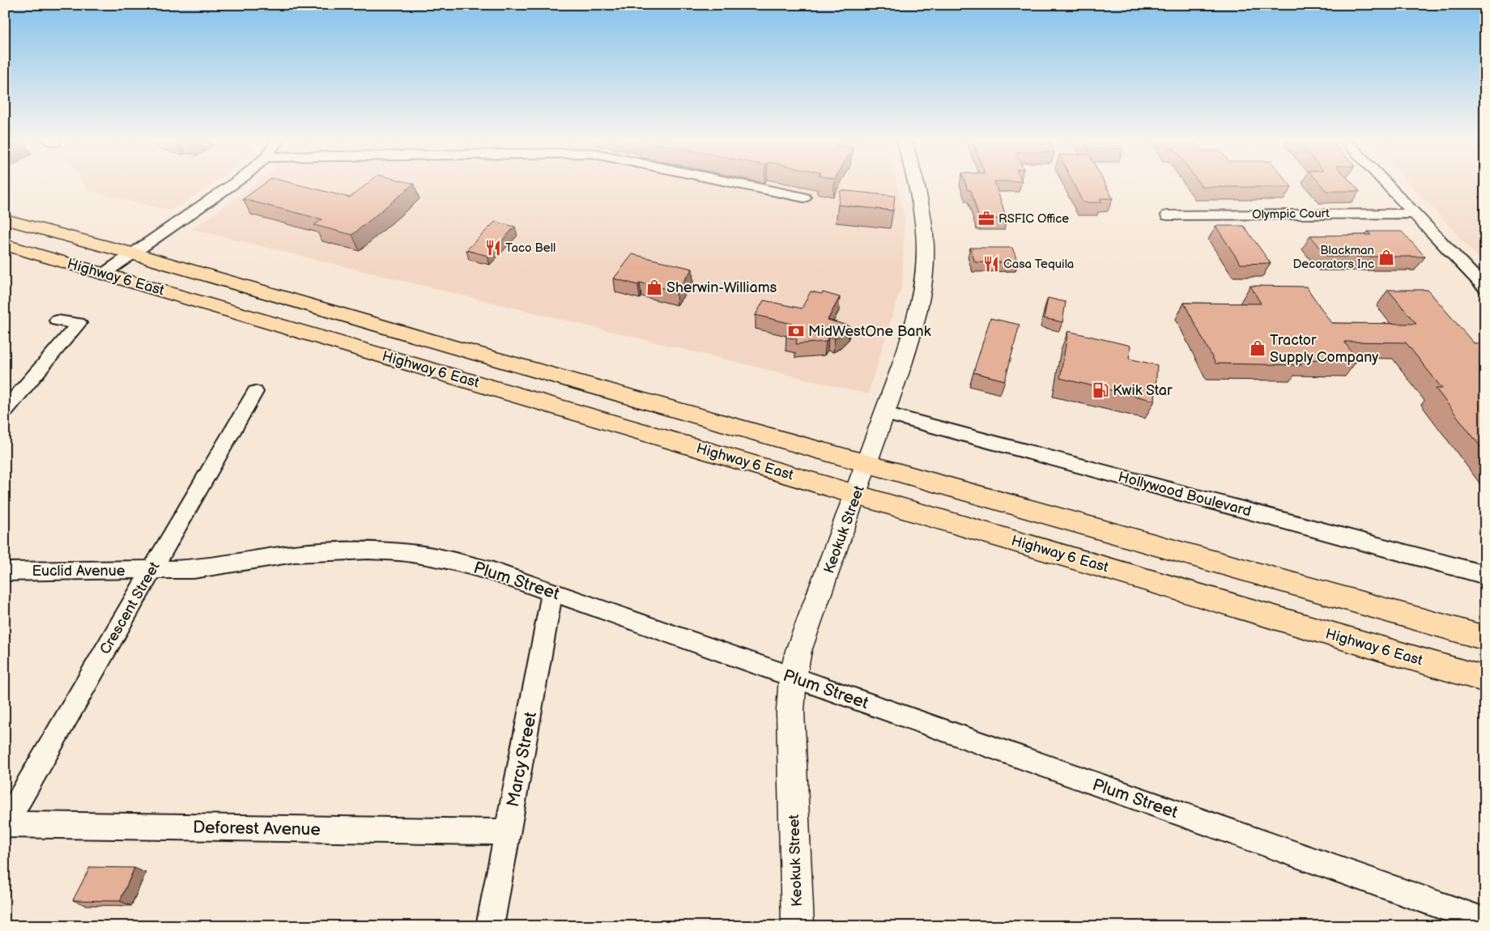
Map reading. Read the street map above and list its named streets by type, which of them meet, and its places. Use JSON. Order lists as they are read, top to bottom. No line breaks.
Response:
{"streets":{"main road":["Highway 6 East"],"street":["Olympic Court","Hollywood Boulevard","Keokuk Street","Euclid Avenue","Plum Street","Crescent Street","Marcy Street","Deforest Avenue"]},"crossings":[["Highway 6 East","Keokuk Street"],["Hollywood Boulevard","Keokuk Street"],["Keokuk Street","Plum Street"],["Euclid Avenue","Plum Street"],["Euclid Avenue","Crescent Street"],["Plum Street","Crescent Street"],["Plum Street","Marcy Street"],["Crescent Street","Deforest Avenue"],["Marcy Street","Deforest Avenue"]],"places":{"office":["RSFIC Office"],"restaurant":["Taco Bell","Casa Tequila"],"shop":["Blackman Decorators Inc","Sherwin-Williams","Tractor Supply Company"],"bank":["MidWestOne Bank"],"fuel station":["Kwik Star"]}}
